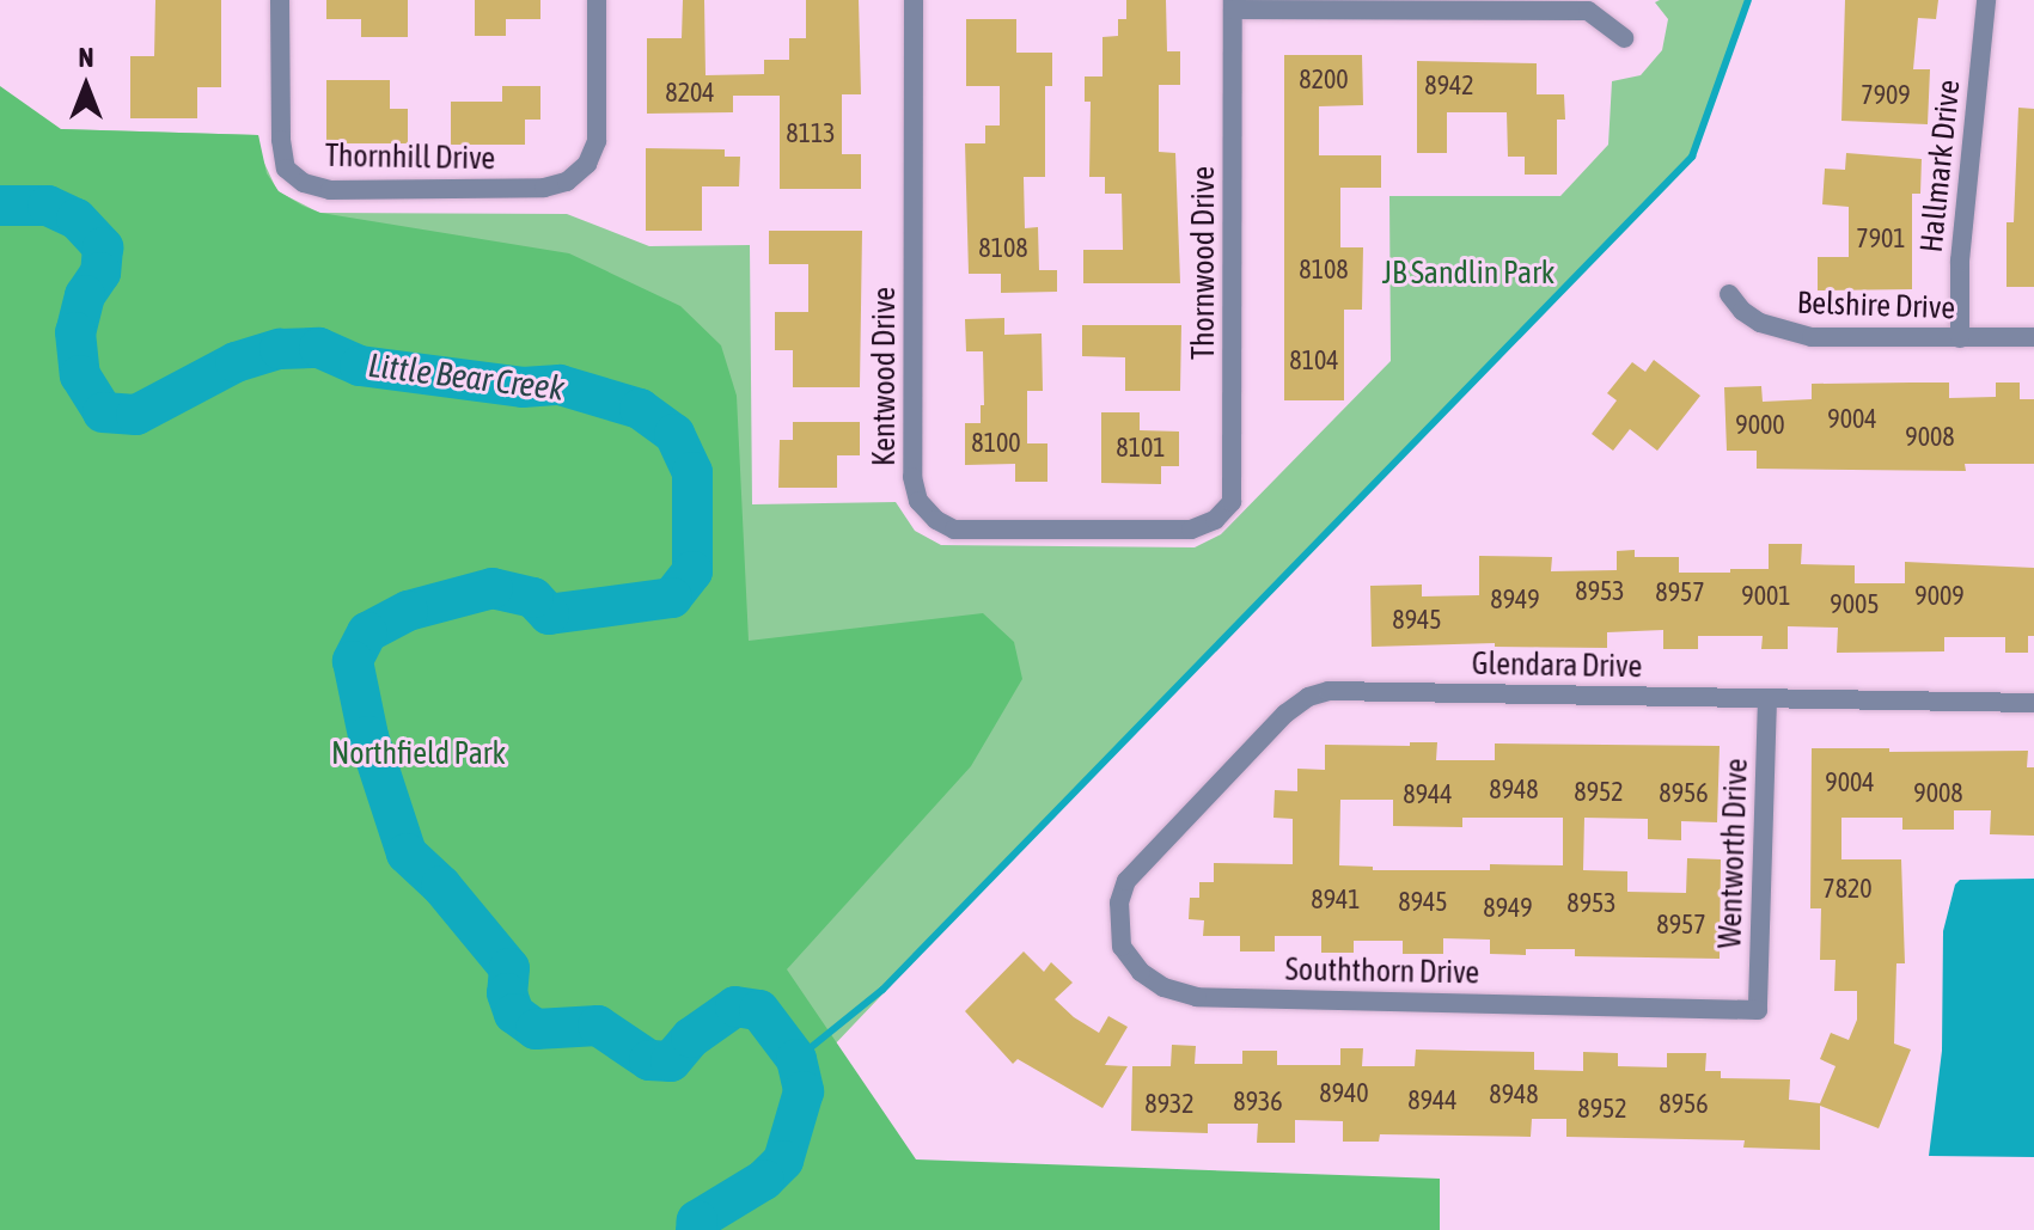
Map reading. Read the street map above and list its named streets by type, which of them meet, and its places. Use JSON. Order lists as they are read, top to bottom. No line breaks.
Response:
{"streets":{"street":["Thornhill Drive","Hallmark Drive","Thornwood Drive","Belshire Drive","Kentwood Drive","Glendara Drive","Wentworth Drive","Souththorn Drive"]},"crossings":[["Hallmark Drive","Belshire Drive"],["Thornwood Drive","Kentwood Drive"],["Glendara Drive","Wentworth Drive"],["Glendara Drive","Souththorn Drive"],["Wentworth Drive","Souththorn Drive"]],"water":["Little Bear Creek"],"parks":["JB Sandlin Park","Northfield Park"],"house_numbers":["8200","8942","8204","7909","8113","7901","8108","8108","8104","9004","9000","9008","8100","8101","8953","8957","9001","9009","8949","9005","8945","9004","8948","8952","8956","9008","8944","7820","8941","8945","8953","8949","8957","8940","8948","8944","8936","8932","8956","8952"],"north":"top"}
